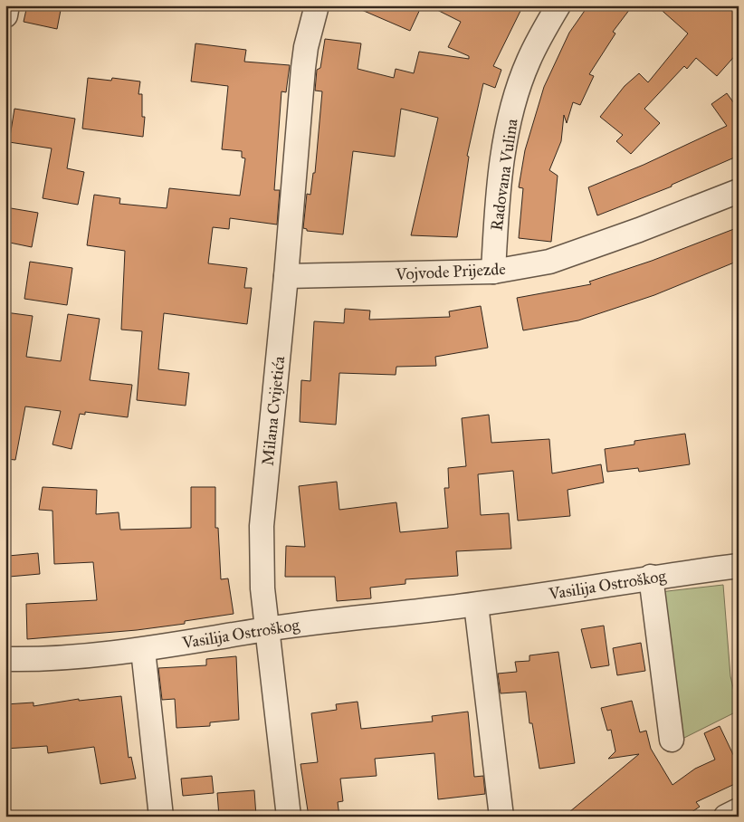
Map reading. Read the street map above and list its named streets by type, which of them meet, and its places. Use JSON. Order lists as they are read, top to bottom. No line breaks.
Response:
{"streets":{"street":["Radovana Vulina","Vojvode Prijezde","Milana Cvijetića","Vasilija Ostroškog"]},"crossings":[["Radovana Vulina","Vojvode Prijezde"],["Vojvode Prijezde","Milana Cvijetića"],["Milana Cvijetića","Vasilija Ostroškog"]]}
